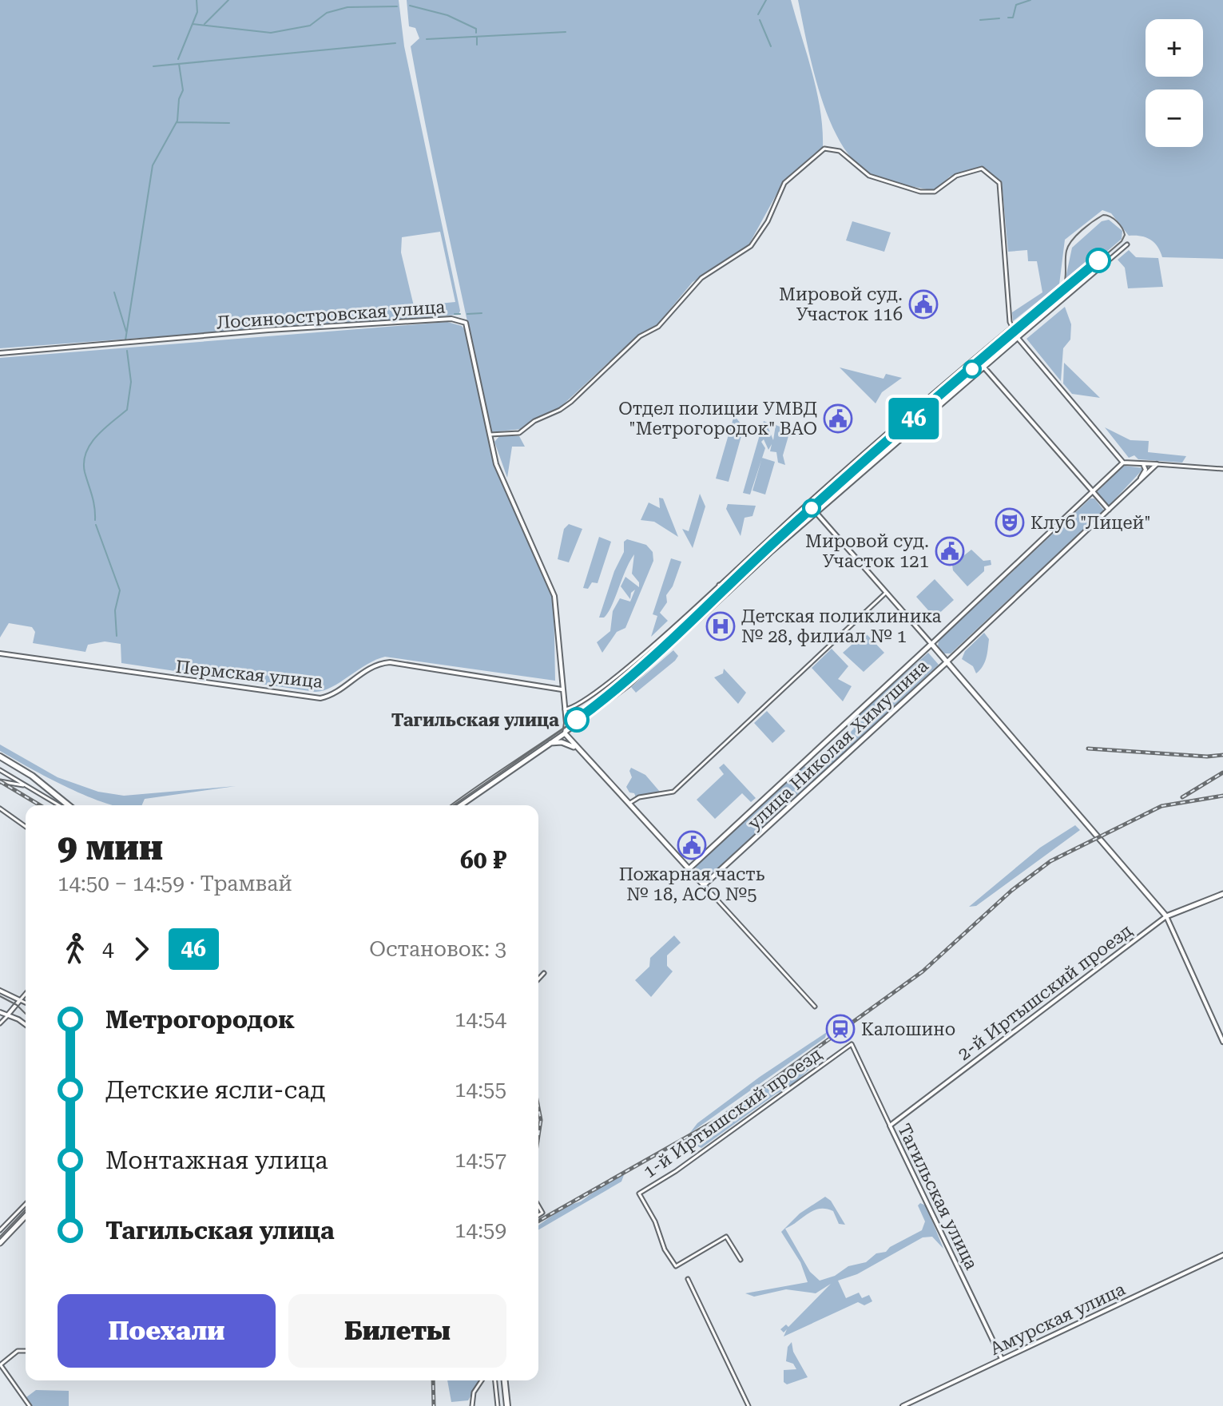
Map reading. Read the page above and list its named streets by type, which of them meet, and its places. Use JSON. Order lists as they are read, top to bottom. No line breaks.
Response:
{"streets":{"main road":["улица Николая Химушина","2-й Иртышский проезд"],"street":["Лосиноостровская улица","Пермская улица","1-й Иртышский проезд","Тагильская улица","Амурская улица"]},"crossings":[["Лосиноостровская улица","Пермская улица"],["2-й Иртышский проезд","Тагильская улица"],["1-й Иртышский проезд","Тагильская улица"],["Тагильская улица","Амурская улица"]],"places":{"public building":["Мировой суд. Участок 116","Отдел полиции УМВД \"Метрогородок\" ВАО","Мировой суд. Участок 121","Пожарная часть № 18, АСО №5"],"theatre":["Клуб \"Лицей\""],"hospital":["Детская поликлиника № 28, филиал № 1"],"other":["Тагильская улица"],"station":["Калошино"]},"lines":["tram line 46"],"page":{"on_map":"46","map_buttons":["+","−"],"heading":["9 мин","14:50 – 14:59 · Трамвай","60 ₽"],"legs":["4","46","Остановок: 3"],"list":[{"name":"Метрогородок","value":"14:54"},{"name":"Детские ясли-сад","value":"14:55"},{"name":"Монтажная улица","value":"14:57"},{"name":"Тагильская улица","value":"14:59"}],"buttons":["Поехали","Билеты"]}}
